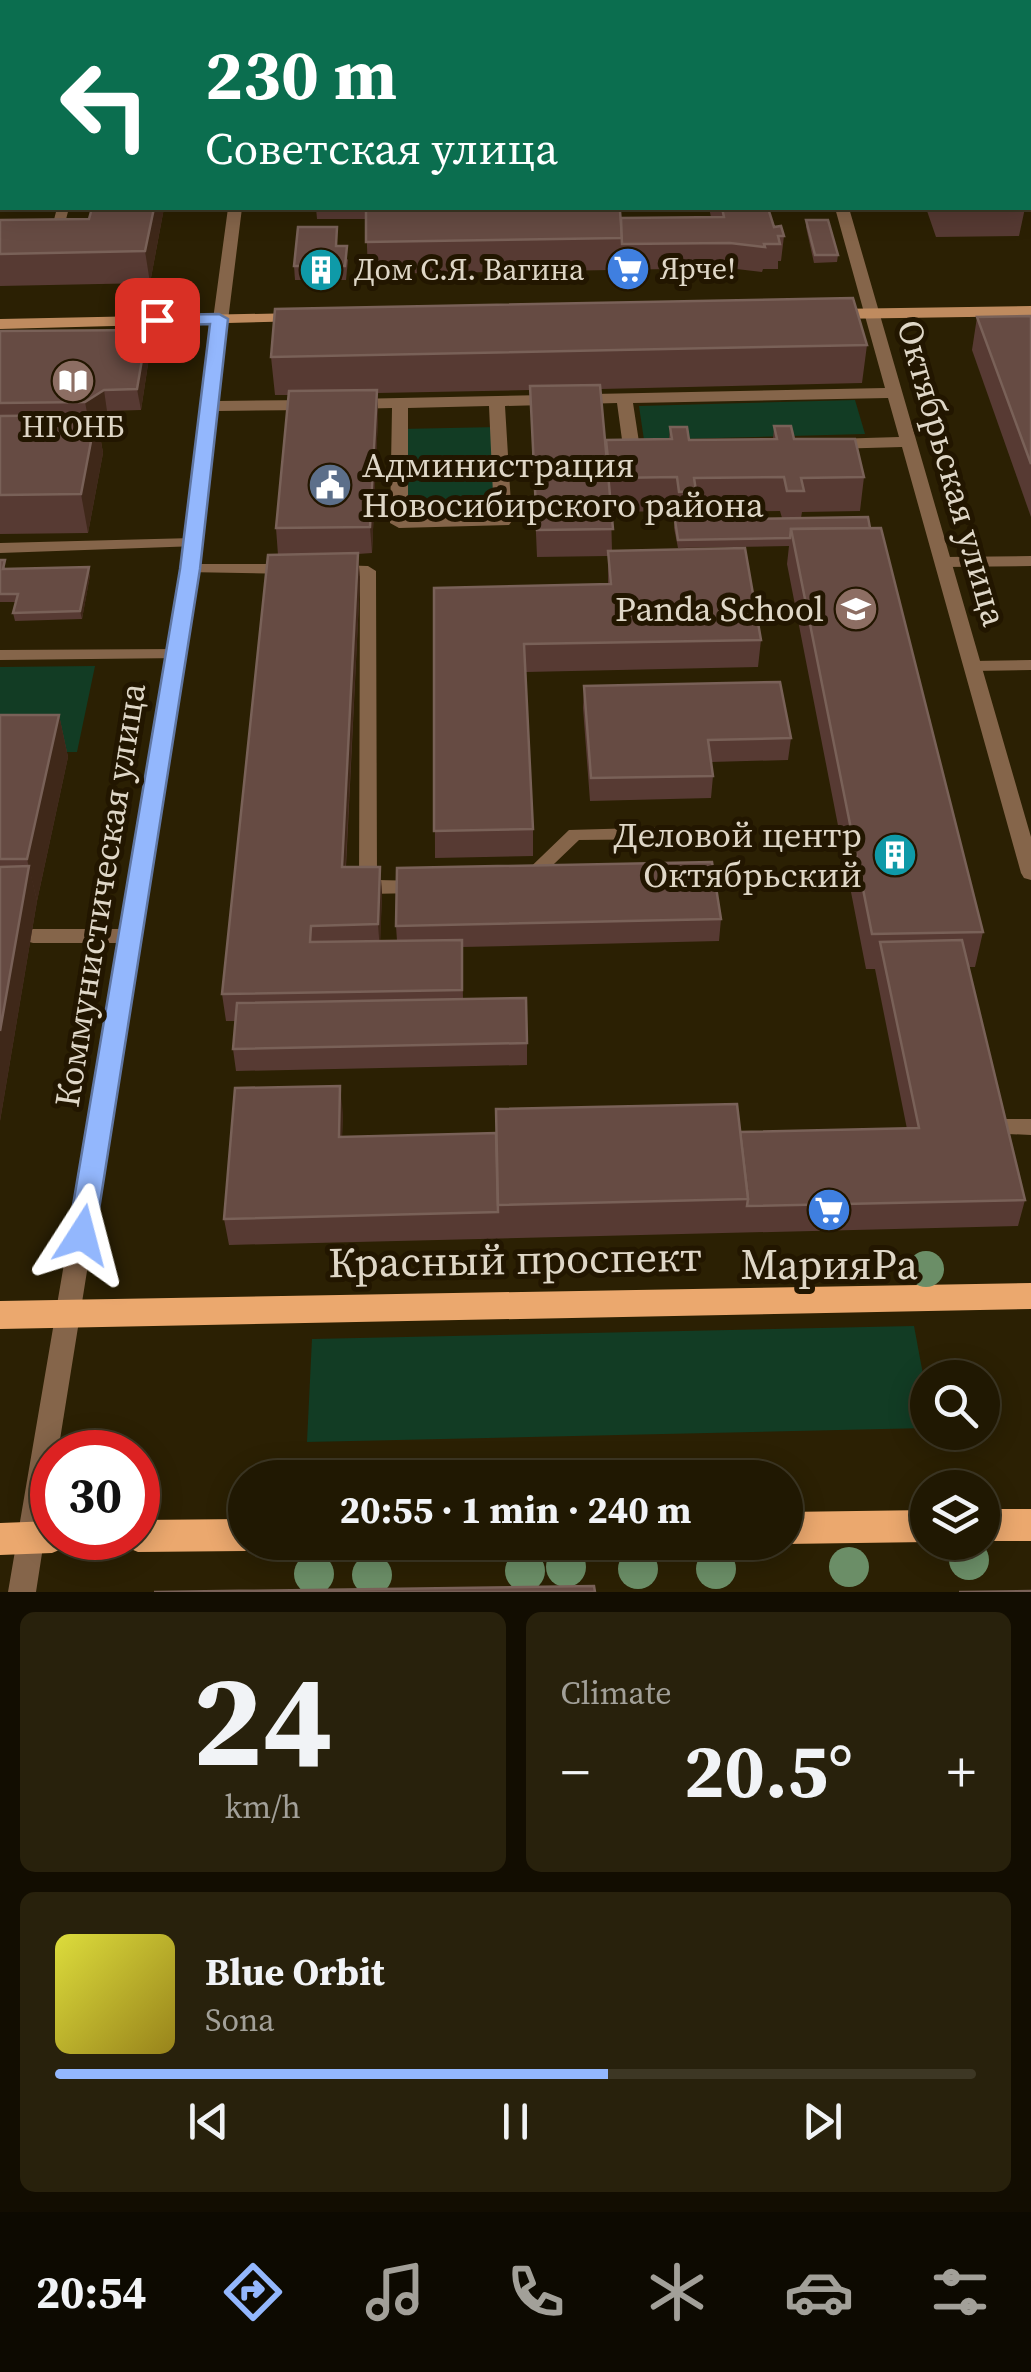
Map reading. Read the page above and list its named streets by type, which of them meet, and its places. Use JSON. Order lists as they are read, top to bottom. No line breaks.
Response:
{"streets":{"main road":["Красный проспект"],"street":["Октябрьская улица","Коммунистическая улица"]},"crossings":[["Коммунистическая улица","Красный проспект"]],"places":{"supermarket":["Ярче!","МарияРа"],"building":["Дом С.Я. Вагина","Деловой центр Октябрьский"],"library":["НГОНБ"],"public building":["Администрация Новосибирского района"],"school or university":["Panda School"]},"page":{"turn":["230 m","Советская улица"],"limit":"30","trip":"20:55 · 1 min · 240 m","tile":[["24","km/h"],"Climate"],"heat":["−","20.5°","+"],"song":["Blue Orbit","Sona"],"tabs":"20:54"}}
